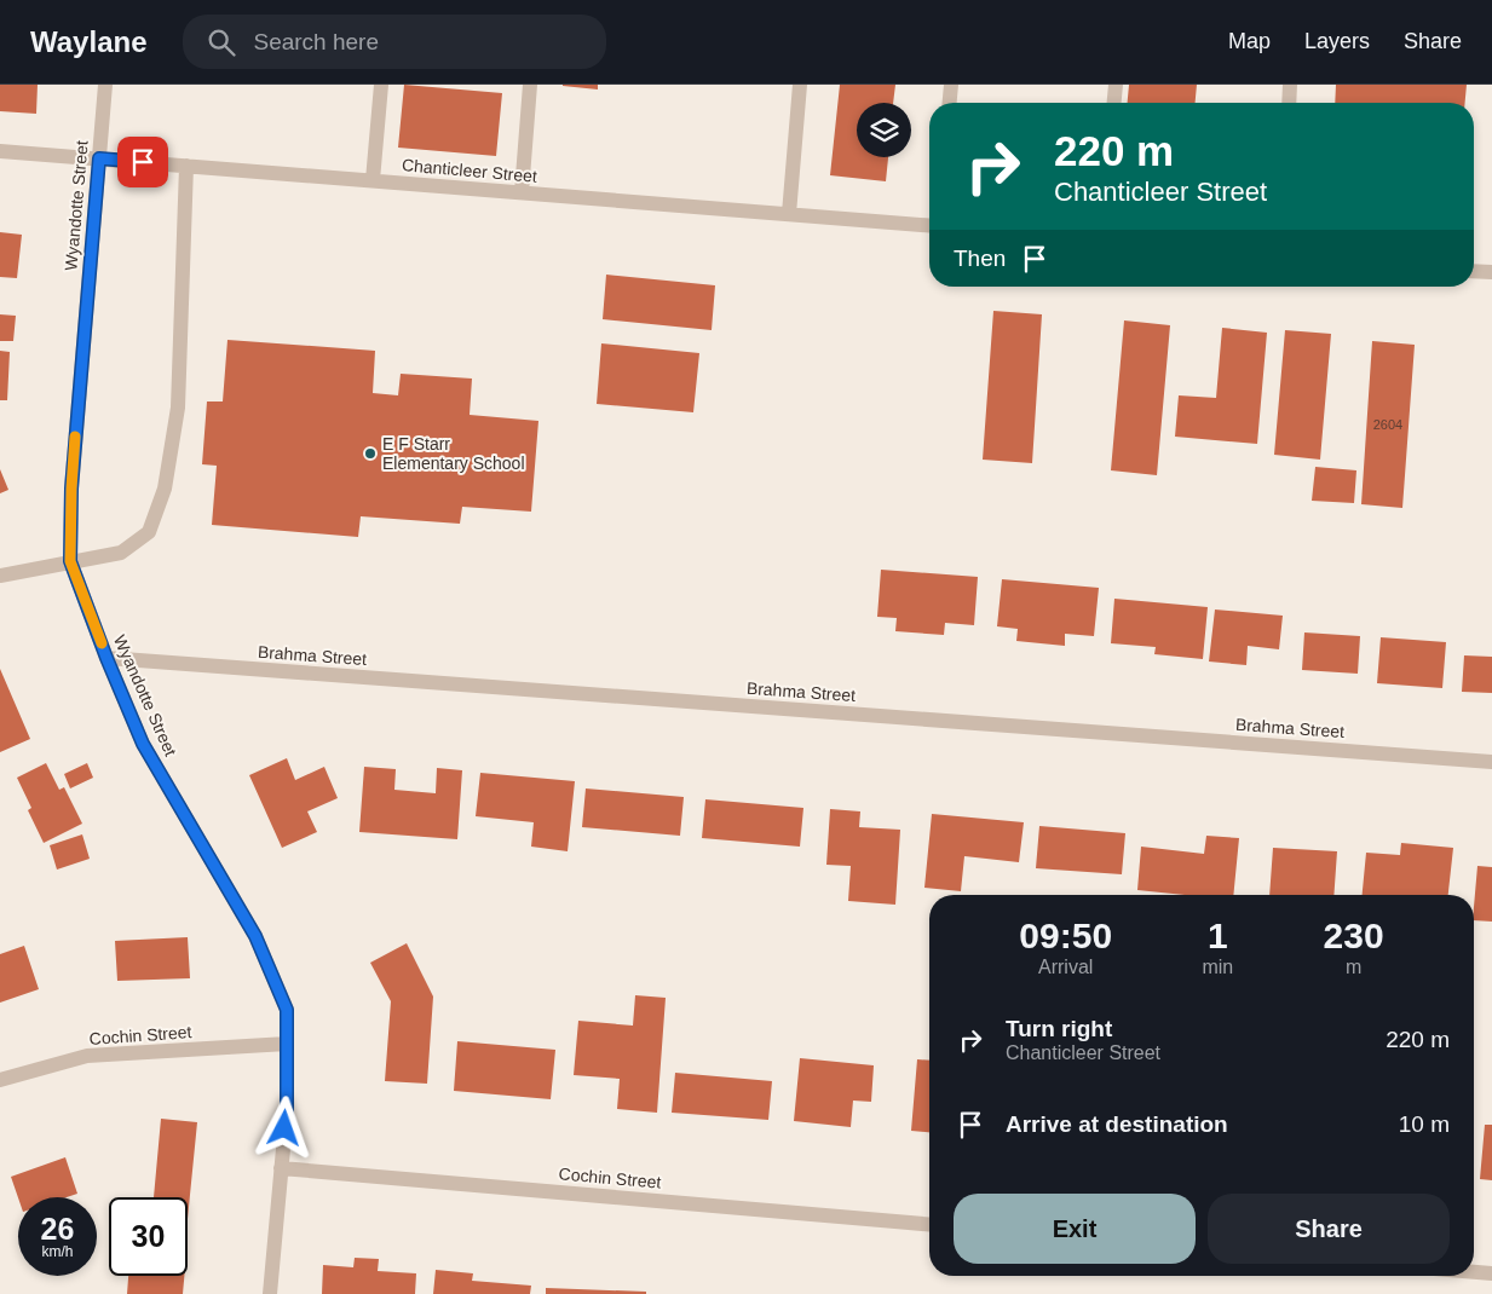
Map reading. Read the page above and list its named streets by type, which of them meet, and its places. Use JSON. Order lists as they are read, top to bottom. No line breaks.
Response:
{"streets":{"street":["Chanticleer Street","Wyandotte Street","Brahma Street","Cochin Street"]},"crossings":[["Chanticleer Street","Wyandotte Street"],["Wyandotte Street","Brahma Street"],["Wyandotte Street","Cochin Street"]],"places":["E F Starr Elementary School"],"house_numbers":["2604"],"page":{"header":"Waylane","search":"Search here","nav":["Map","Layers","Share"],"turn":["220 m","Chanticleer Street"],"then":"Then","eta":["09:50","Arrival","1","min","230","m"],"list":[{"name":"Turn right","note":"Chanticleer Street","value":"220 m"},{"name":"Arrive at destination","value":"10 m"}],"buttons":["Exit","Share"],"speed":"26 km/h","limit":"30"}}
